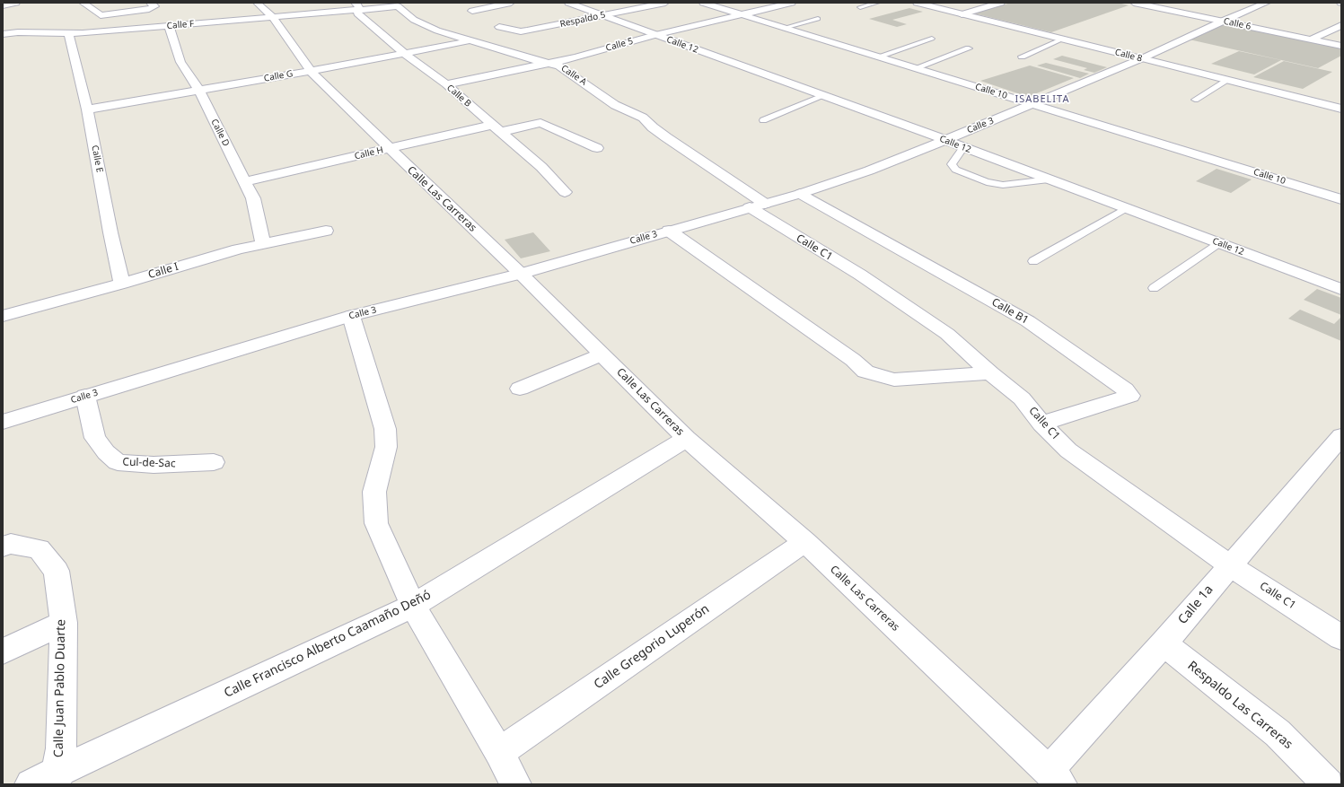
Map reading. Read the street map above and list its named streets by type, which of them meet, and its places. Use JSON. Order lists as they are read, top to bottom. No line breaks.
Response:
{"streets":{"street":["Respaldo 5","Calle 6","Calle F","Calle 5","Calle 12","Calle 8","Calle A","Calle G","Calle 10","Calle B","Calle 3","Calle D","Calle H","Calle E","Calle Las Carreras","Calle C1","Calle I","Calle B1","Cul-de-Sac","Calle 1a","Calle Francisco Alberto Caamaño Deñó","Calle Gregorio Luperón","Calle Juan Pablo Duarte","Respaldo Las Carreras"]},"crossings":[["Respaldo 5","Calle 12"],["Calle 6","Calle 3"],["Calle F","Calle A"],["Calle F","Calle B"],["Calle F","Calle D"],["Calle F","Calle E"],["Calle F","Calle Las Carreras"],["Calle 5","Calle 12"],["Calle 5","Calle A"],["Calle 5","Calle 10"],["Calle 5","Calle B"],["Calle 12","Calle 3"],["Calle 8","Calle 3"],["Calle A","Calle G"],["Calle A","Calle B"],["Calle A","Calle 3"],["Calle A","Calle C1"],["Calle G","Calle B"],["Calle G","Calle D"],["Calle G","Calle E"],["Calle G","Calle Las Carreras"],["Calle 10","Calle 3"],["Calle B","Calle H"],["Calle 3","Calle Las Carreras"],["Calle 3","Calle C1"],["Calle 3","Calle B1"],["Calle 3","Cul-de-Sac"],["Calle D","Calle H"],["Calle D","Calle I"],["Calle H","Calle Las Carreras"],["Calle E","Calle I"],["Calle Las Carreras","Calle 1a"],["Calle Las Carreras","Calle Francisco Alberto Caamaño Deñó"],["Calle Las Carreras","Calle Gregorio Luperón"],["Calle C1","Calle B1"],["Calle C1","Calle 1a"],["Calle 1a","Respaldo Las Carreras"],["Calle Francisco Alberto Caamaño Deñó","Calle Juan Pablo Duarte"]],"districts":["ISABELITA"]}
